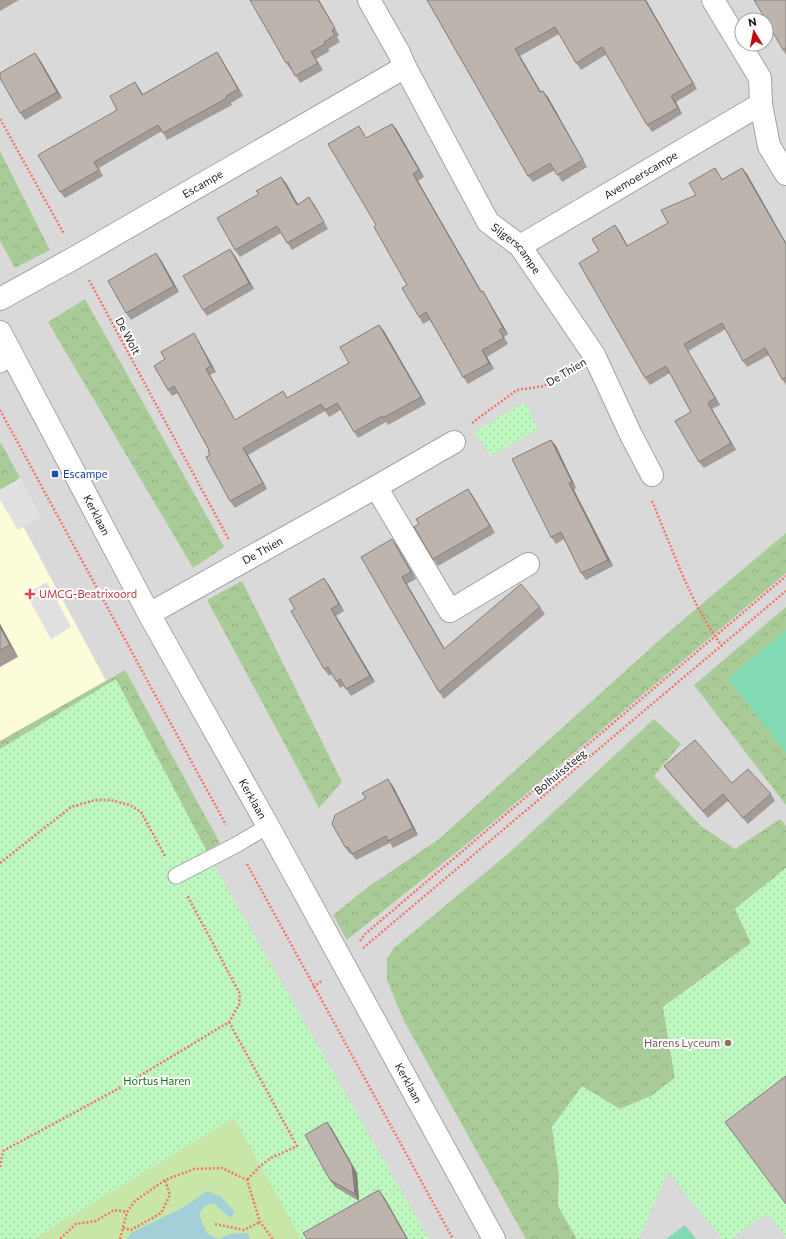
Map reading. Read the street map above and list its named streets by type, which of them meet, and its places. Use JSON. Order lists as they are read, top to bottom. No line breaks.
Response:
{"streets":{"street":["Avemoerscampe","Escampe","Sijgerscampe","De Thien","Kerklaan"],"path":["De Wolt","Bolhuissteeg"]},"crossings":[["Avemoerscampe","Sijgerscampe"],["Escampe","Sijgerscampe"],["Escampe","De Wolt"],["Sijgerscampe","De Thien"],["De Wolt","De Thien"],["De Thien","Kerklaan"],["Kerklaan","Bolhuissteeg"]],"parks":["Hortus Haren"],"places":{"transit":["Escampe"],"health":["UMCG-Beatrixoord"],"other":["Harens Lyceum"]},"north":"top"}
